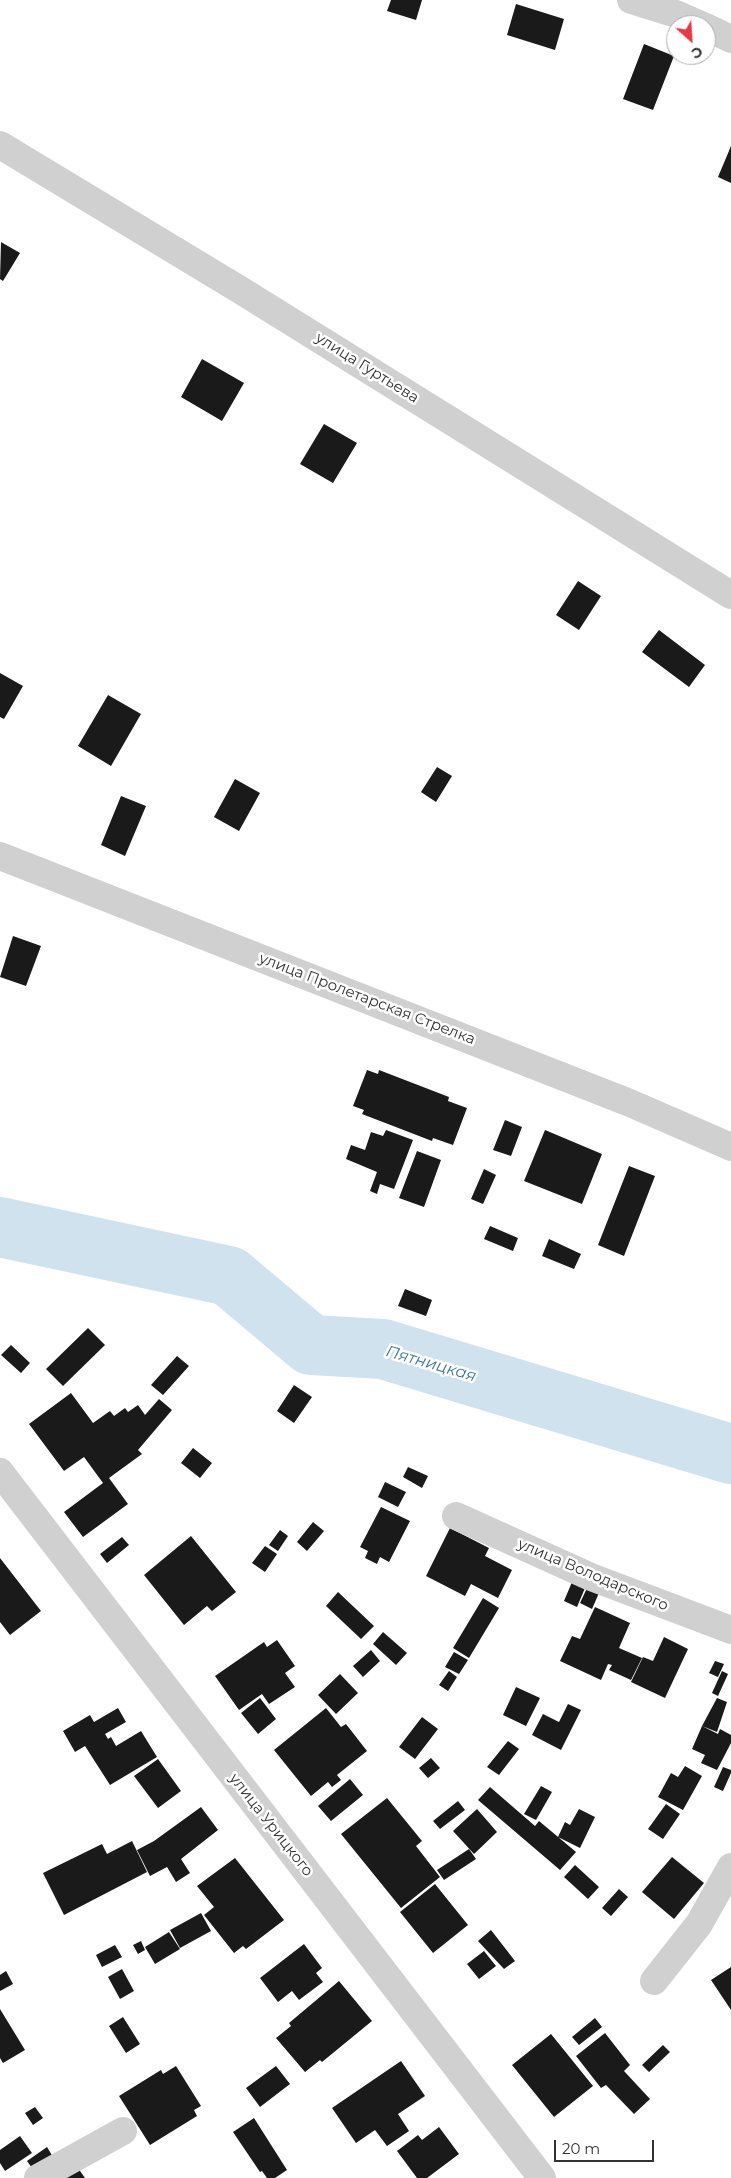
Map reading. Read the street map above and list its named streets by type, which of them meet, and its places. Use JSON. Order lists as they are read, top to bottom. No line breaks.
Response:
{"streets":{"street":["улица Гуртьева","улица Пролетарская Стрелка","улица Володарского","улица Урицкого"]},"water":["Пятницкая"],"scale_bar":"20 m","north":"bottom right"}
